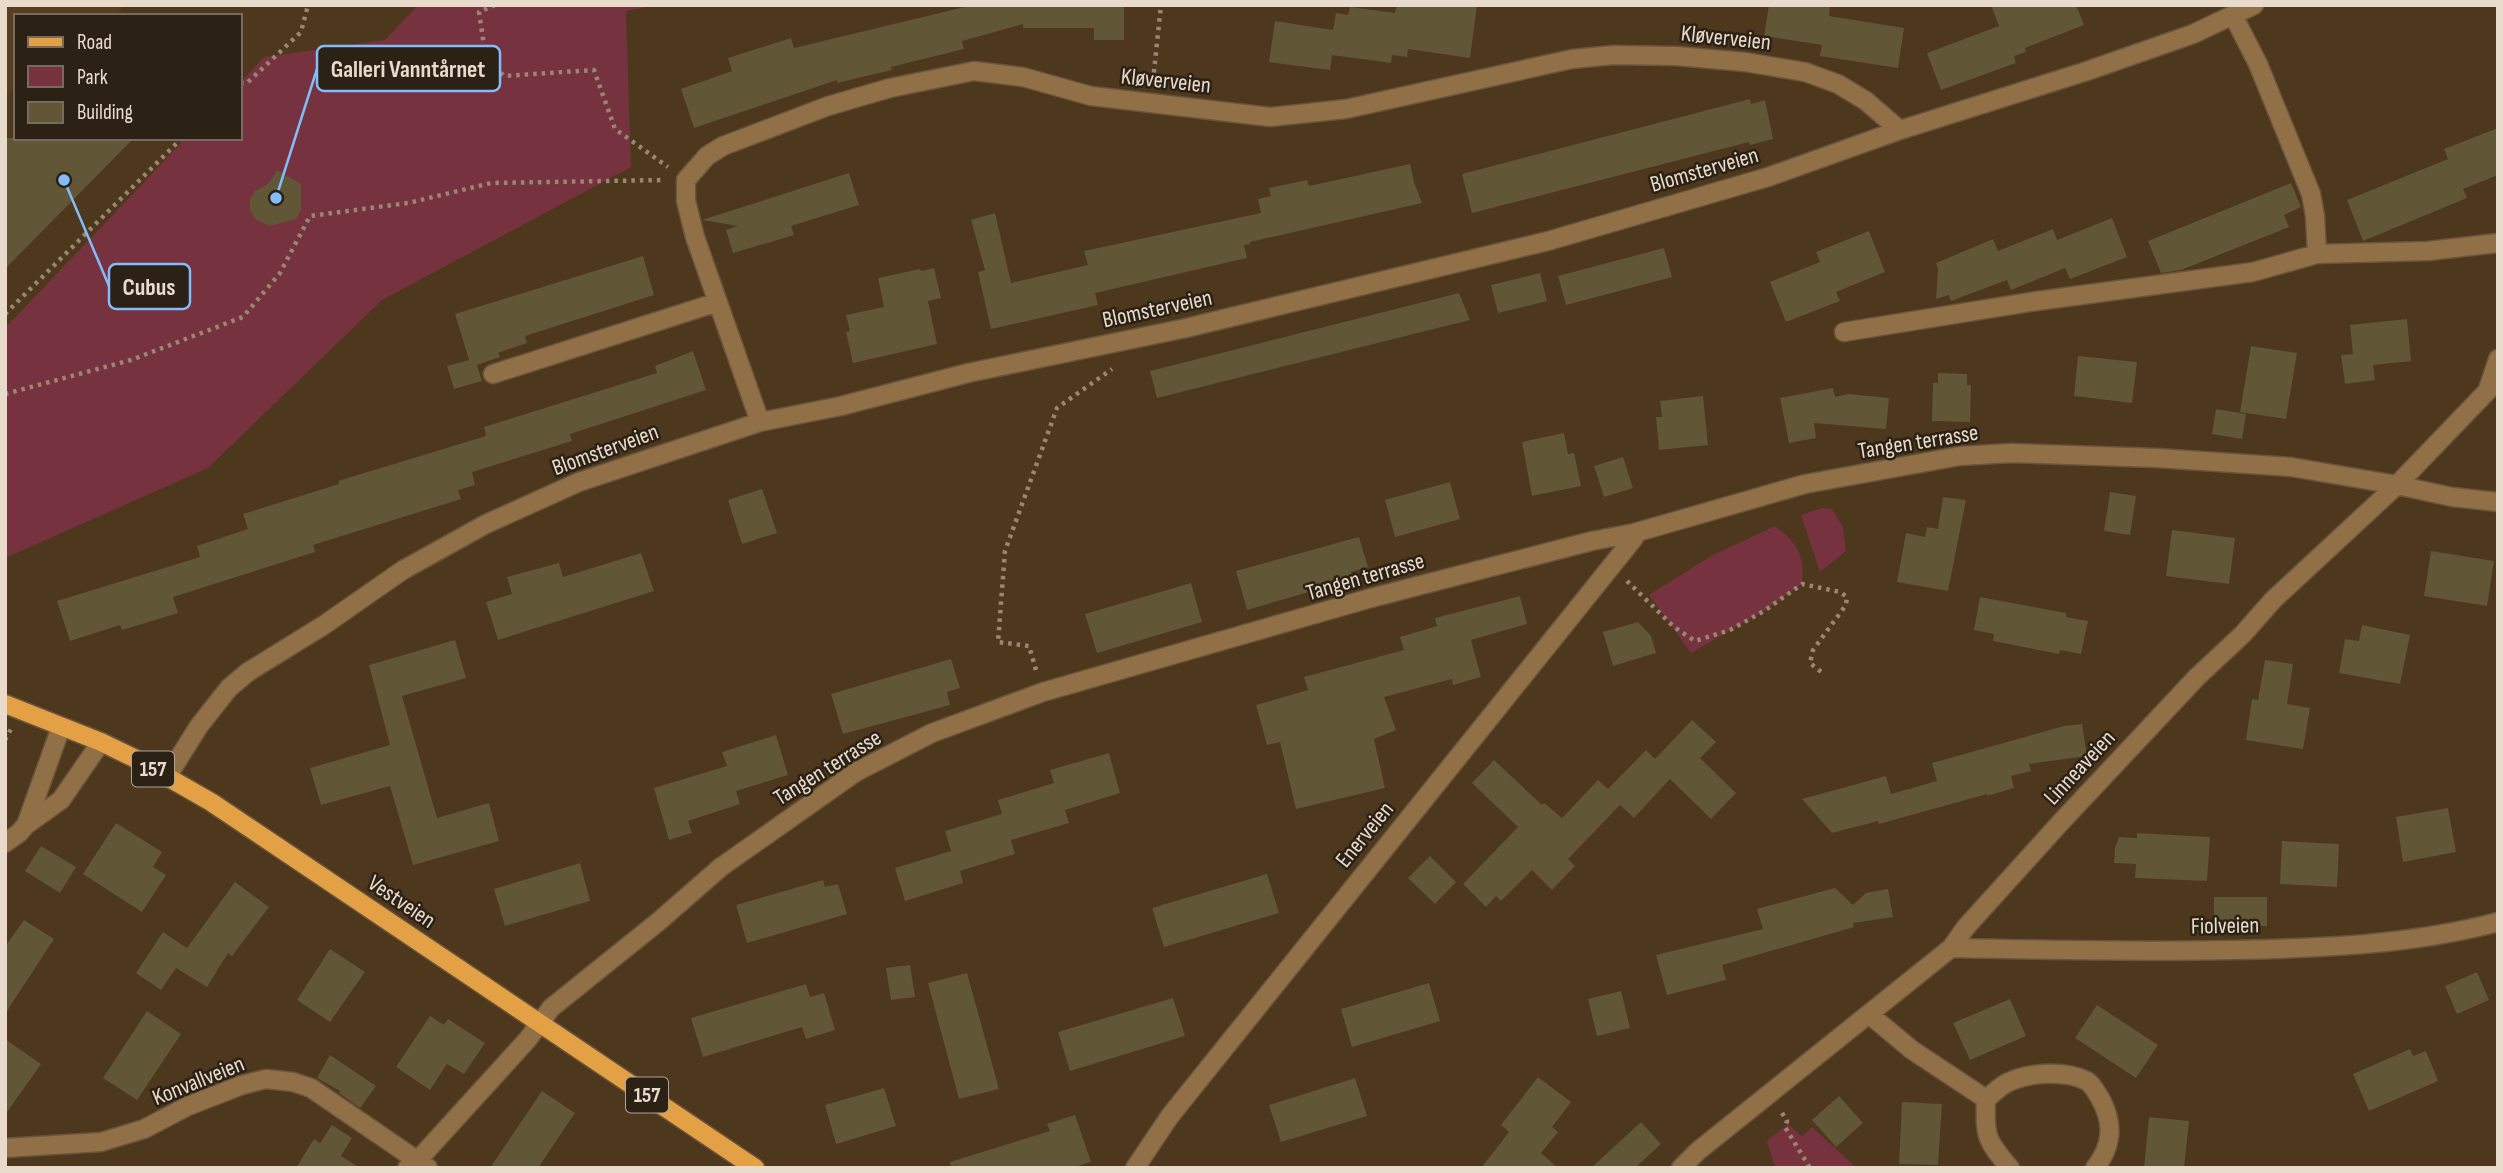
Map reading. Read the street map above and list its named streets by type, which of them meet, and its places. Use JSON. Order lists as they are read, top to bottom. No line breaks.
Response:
{"streets":{"main road":["157","Vestveien"],"street":["Kløverveien","Blomsterveien","Tangen terrasse","Linneaveien","Enerveien","Fiolveien","Konvallveien"]},"crossings":[["Kløverveien","Blomsterveien"],["Blomsterveien","Vestveien"],["Tangen terrasse","Linneaveien"],["Tangen terrasse","Enerveien"],["Tangen terrasse","Vestveien"],["Tangen terrasse","Konvallveien"],["Linneaveien","Fiolveien"]],"places":["Cubus","Galleri Vanntårnet"],"legend":["Road","Park","Building"]}
